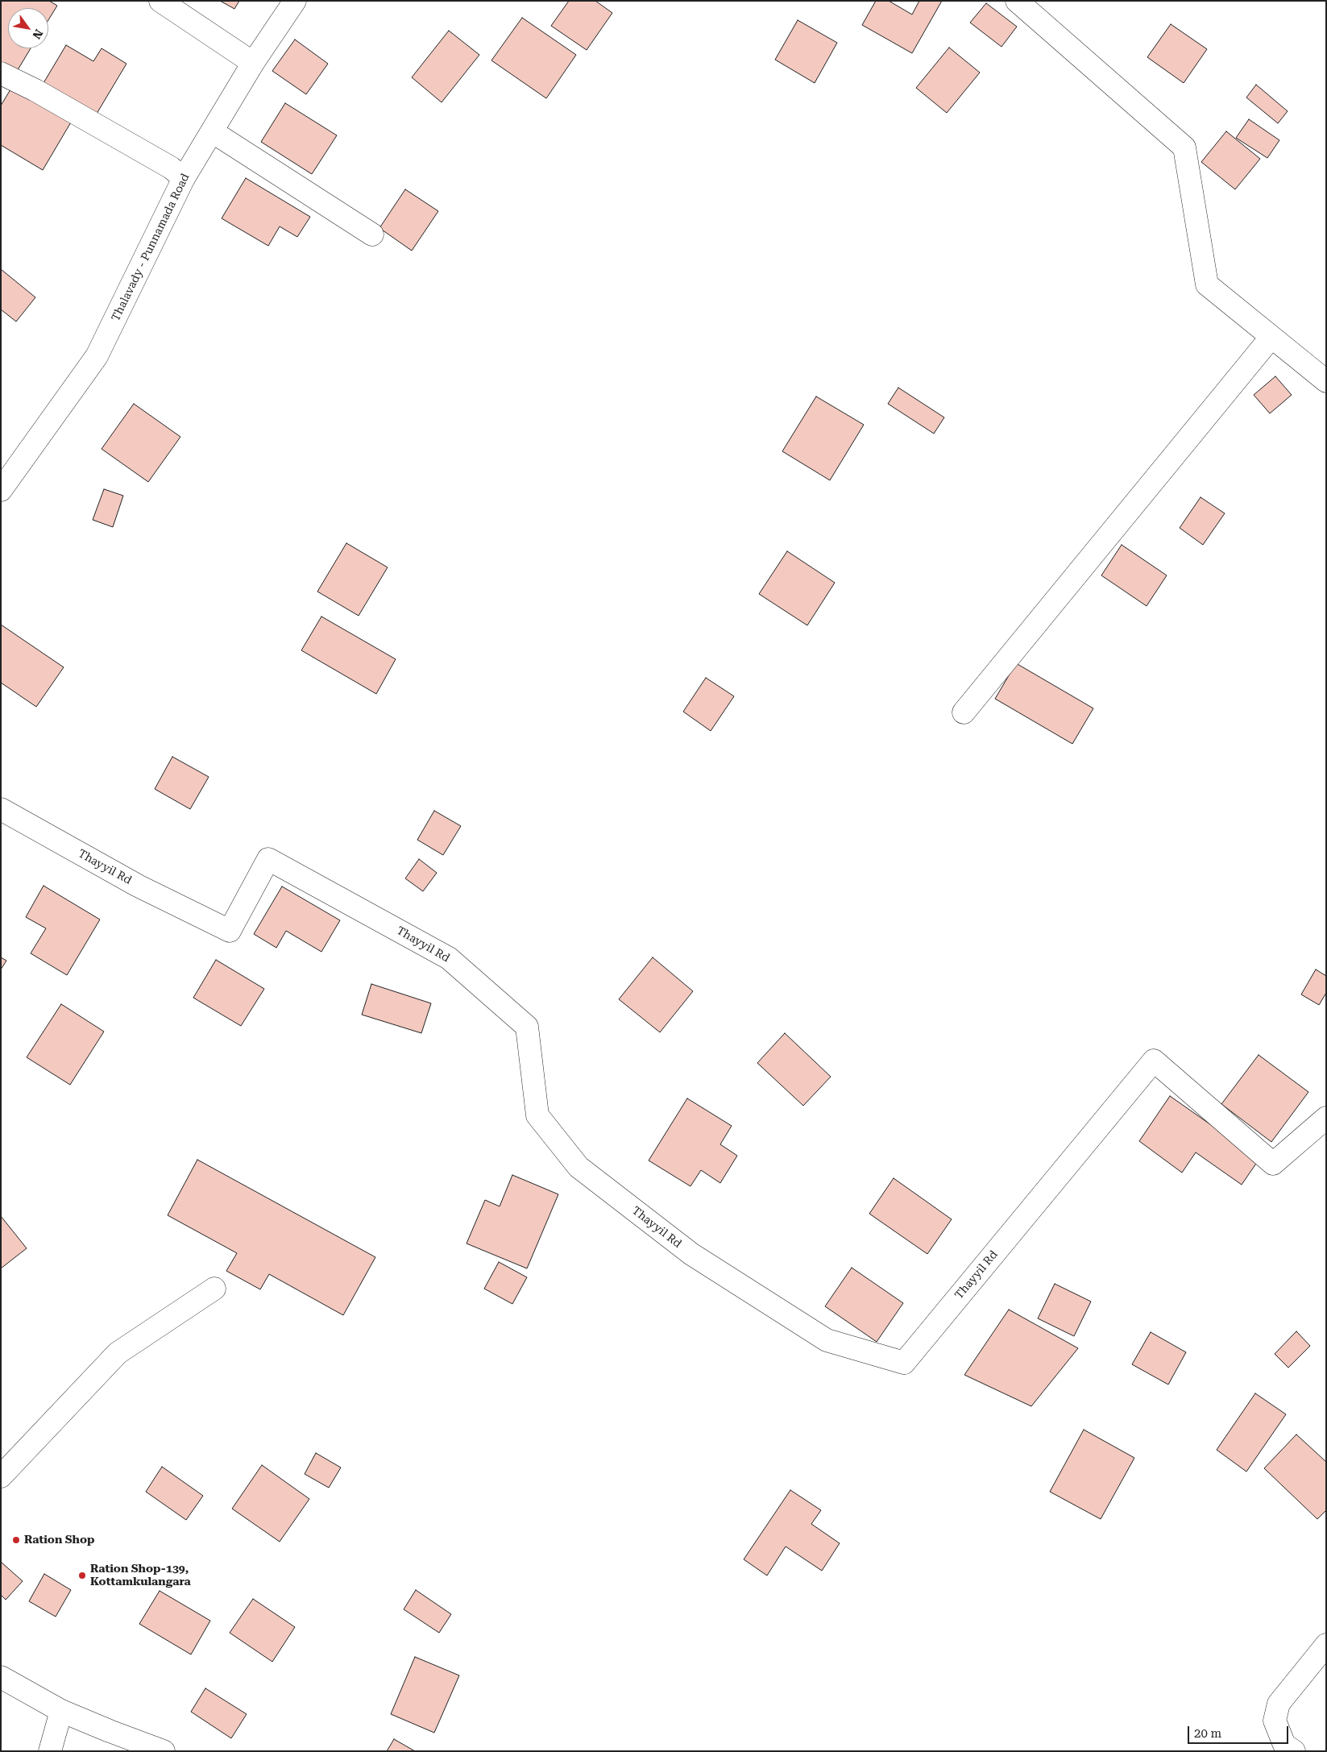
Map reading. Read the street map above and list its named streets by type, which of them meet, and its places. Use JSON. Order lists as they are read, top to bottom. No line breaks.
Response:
{"streets":{"street":["Thalavady - Punnamada Road","Thayyil Rd"]},"places":["Ration Shop","Ration Shop-139, Kottamkulangara"],"scale_bar":"20 m","north":"bottom right"}
